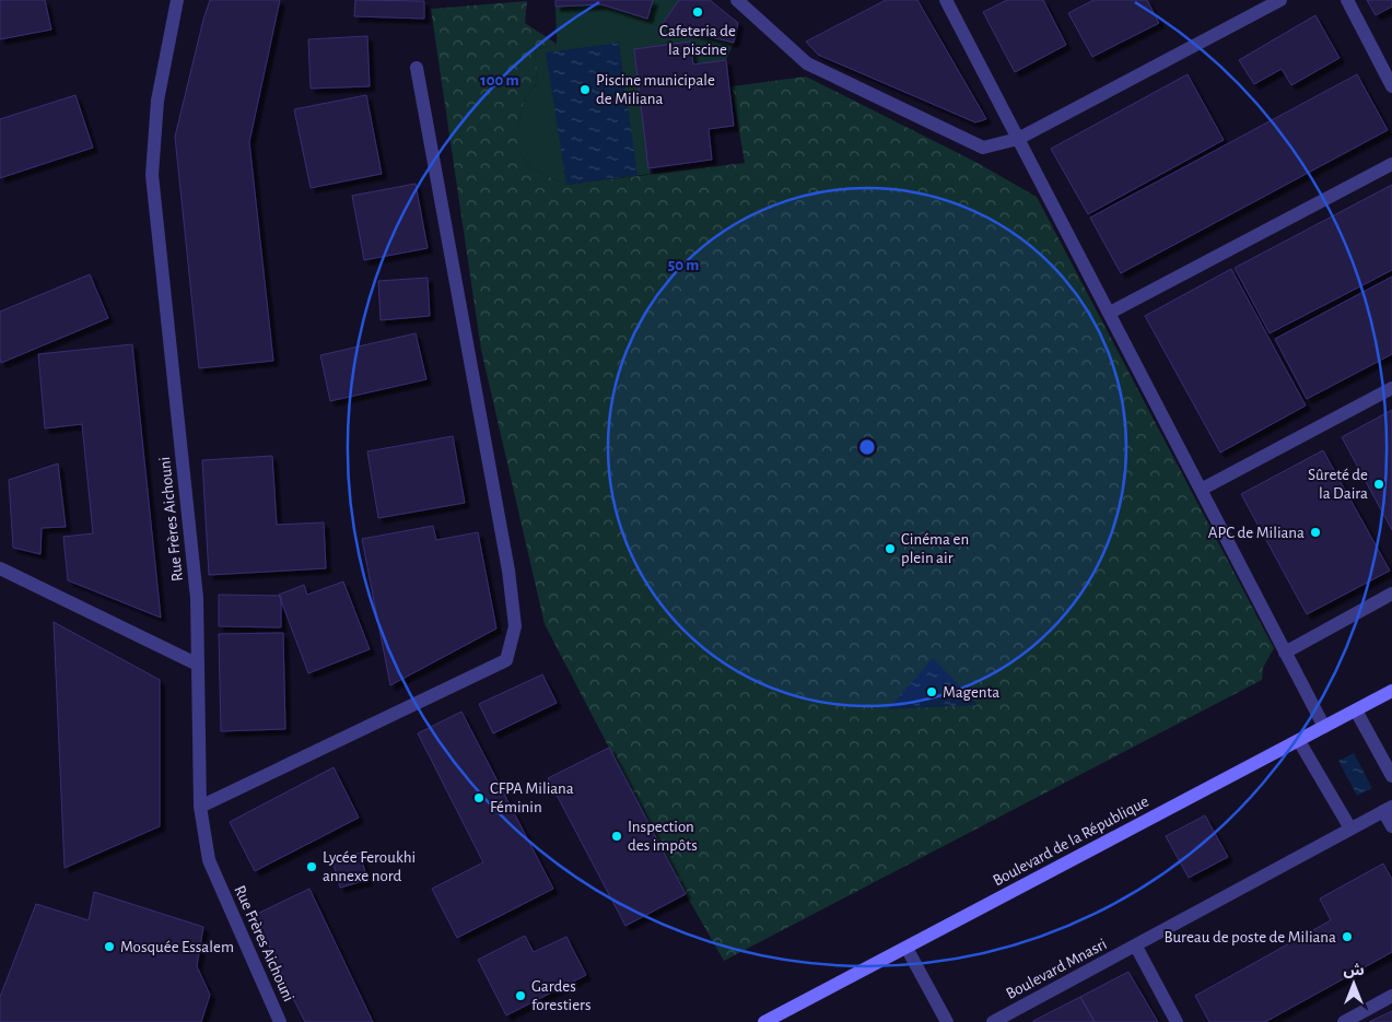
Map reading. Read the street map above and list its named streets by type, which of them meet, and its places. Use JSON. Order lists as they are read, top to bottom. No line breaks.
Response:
{"streets":{"main road":["Boulevard de la République"],"street":["Rue Frères Aichouni","Boulevard Mnasri"]},"places":["Cafeteria de la piscine","Piscine municipale de Miliana","Sûreté de la Daira","APC de Miliana","Cinéma en plein air","Magenta","CFPA Miliana Féminin","Inspection des impôts","Lycée Feroukhi annexe nord","Bureau de poste de Miliana","Mosquée Essalem","Gardes forestiers"],"north":"top","rings":["100 m","50 m"]}
